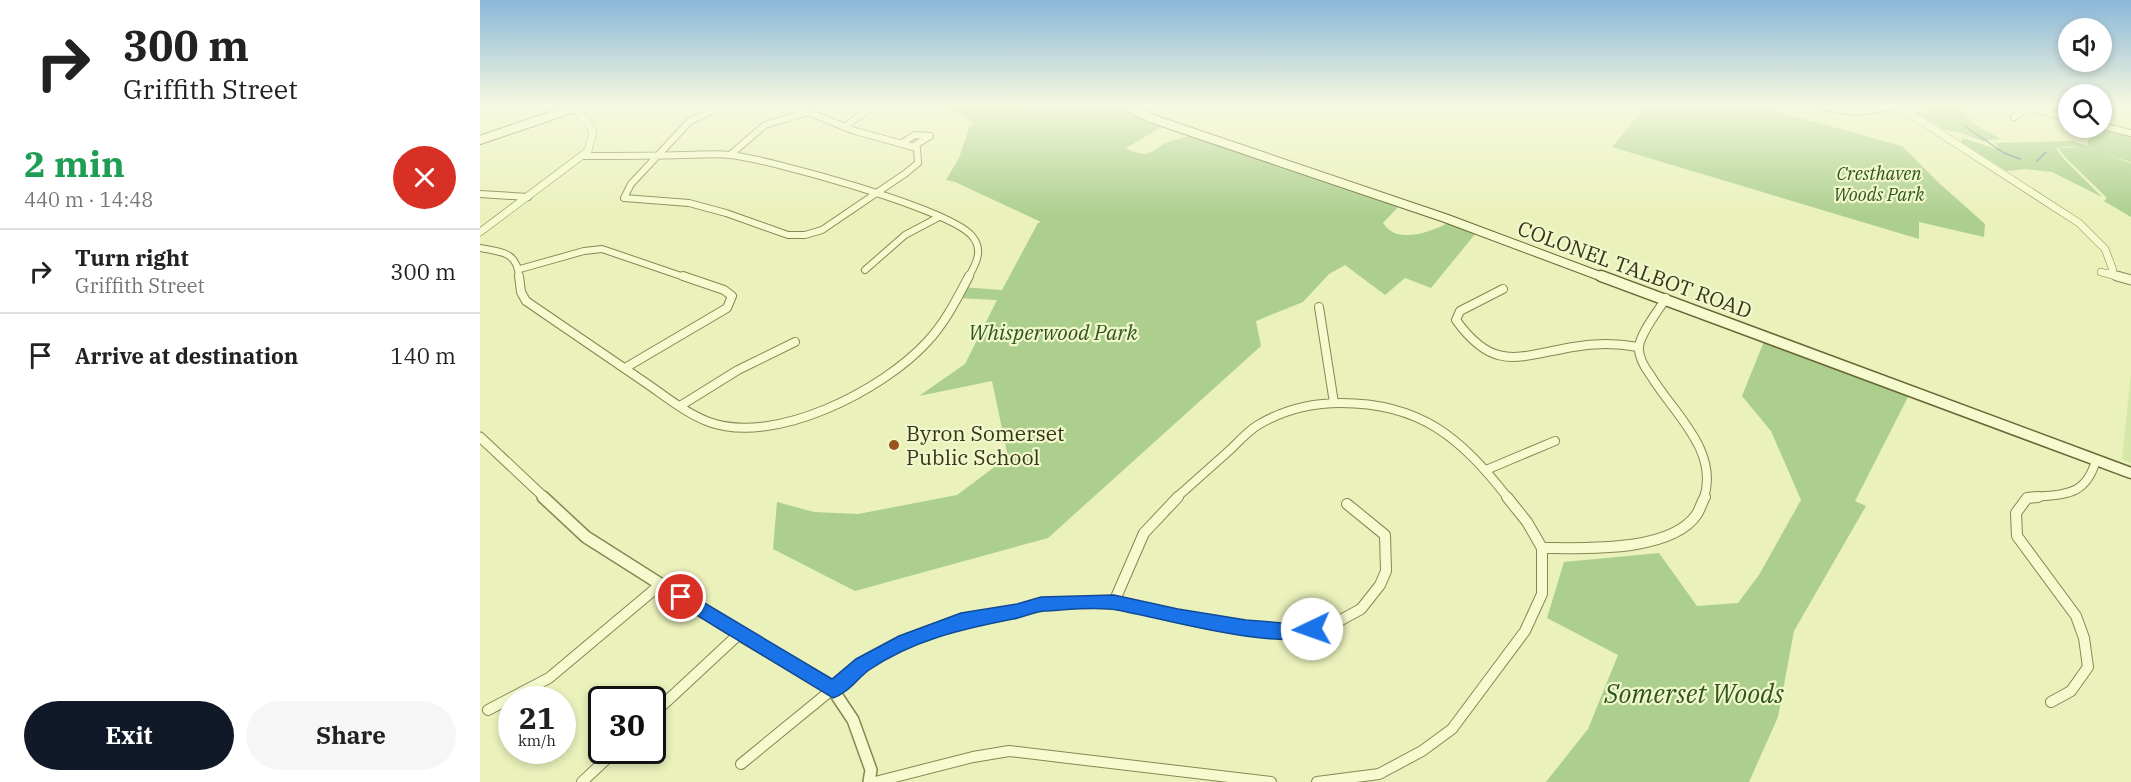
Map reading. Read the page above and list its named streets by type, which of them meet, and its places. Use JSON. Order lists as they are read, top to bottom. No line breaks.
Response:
{"streets":{"main road":["COLONEL TALBOT ROAD"]},"parks":["Cresthaven Woods Park","Whisperwood Park","Somerset Woods"],"places":["Byron Somerset Public School"],"page":{"turn":["300 m","Griffith Street"],"heading":["2 min","440 m · 14:48"],"list":[{"name":"Turn right","note":"Griffith Street","value":"300 m"},{"name":"Arrive at destination","value":"140 m"}],"speed":"21 km/h","limit":"30","buttons":["Exit","Share"]}}
